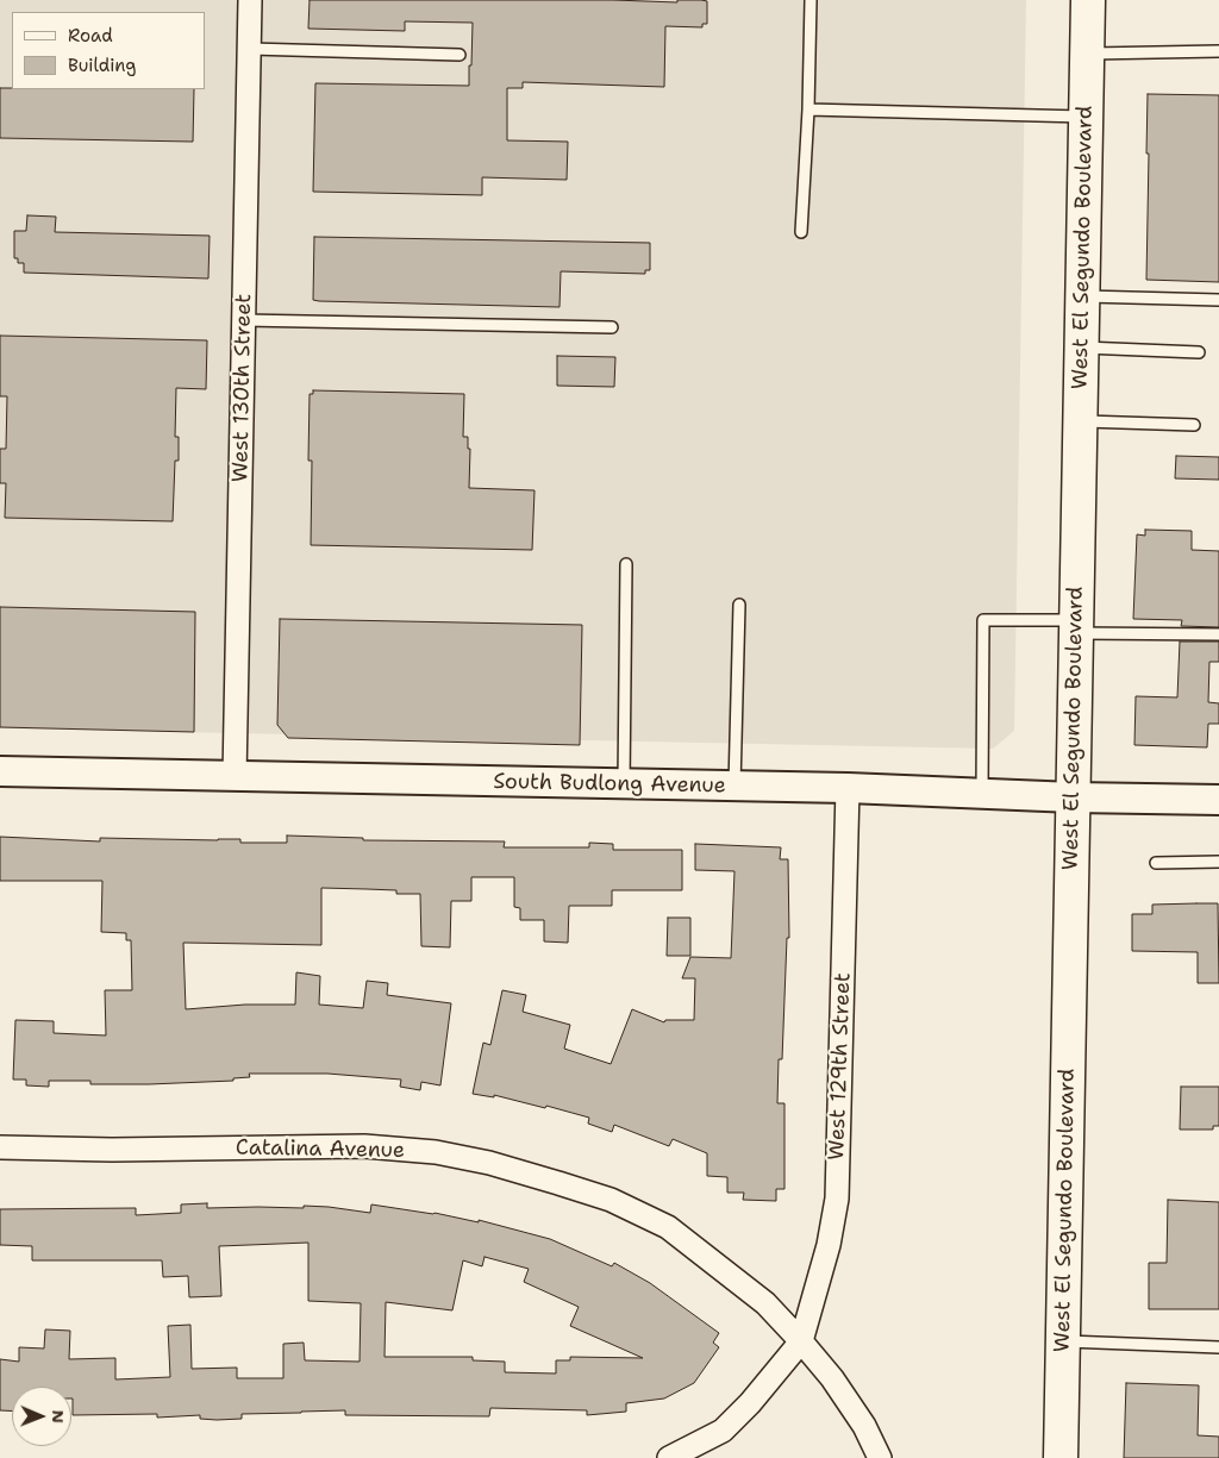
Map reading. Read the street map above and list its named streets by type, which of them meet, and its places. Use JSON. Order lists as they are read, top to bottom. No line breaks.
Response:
{"streets":{"main road":["West El Segundo Boulevard"],"street":["West 130th Street","South Budlong Avenue","West 129th Street","Catalina Avenue"]},"crossings":[["West El Segundo Boulevard","South Budlong Avenue"],["West 130th Street","South Budlong Avenue"],["South Budlong Avenue","West 129th Street"],["West 129th Street","Catalina Avenue"]],"legend":["Road","Building"],"north":"right"}
